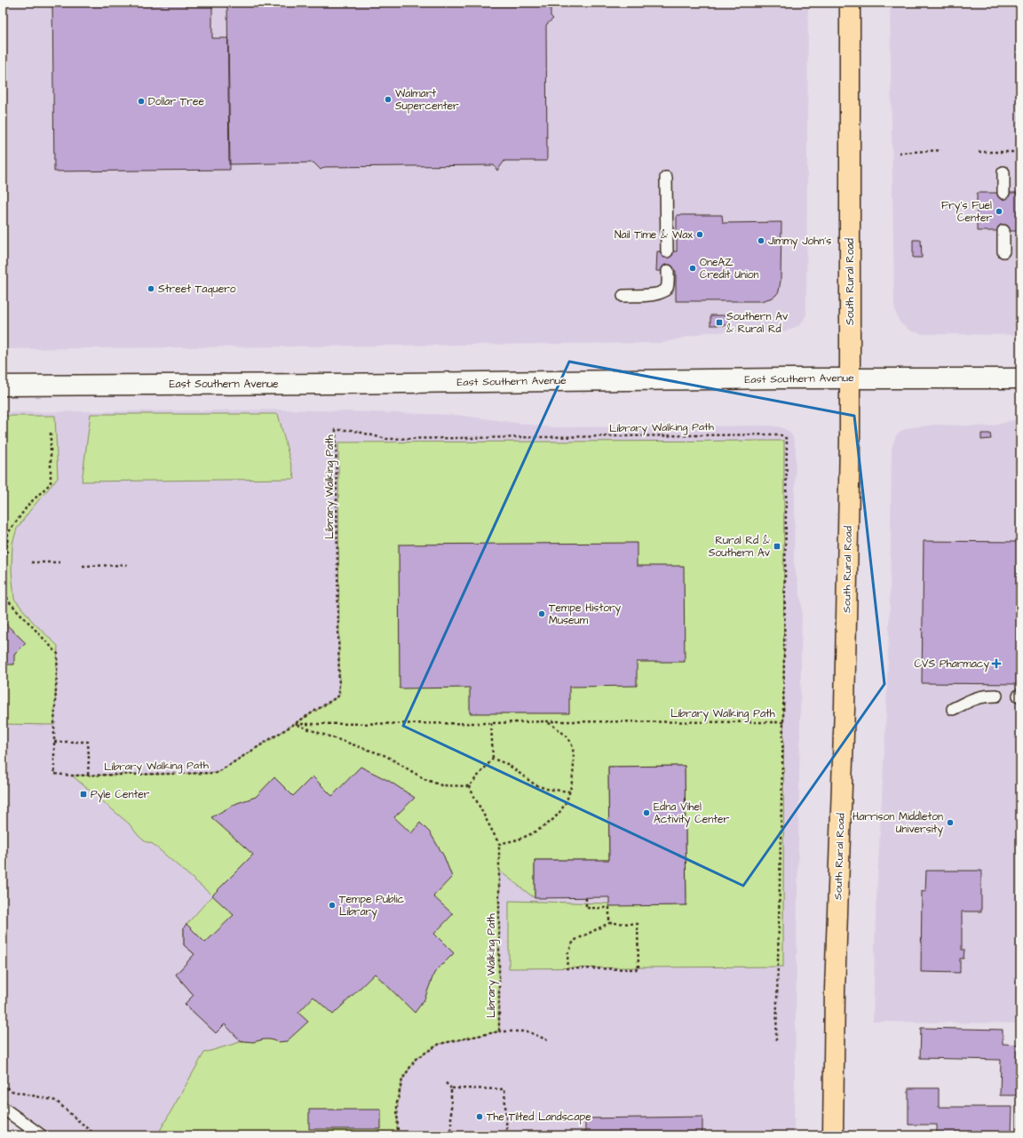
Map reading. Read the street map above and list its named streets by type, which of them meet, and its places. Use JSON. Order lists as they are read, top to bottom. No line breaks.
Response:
{"streets":{"main road":["South Rural Road","East Southern Avenue"],"path":["Library Walking Path"]},"crossings":[["South Rural Road","East Southern Avenue"]],"places":{"other":["Walmart Supercenter","Dollar Tree","Fry's Fuel Center","Nail Time & Wax","Jimmy John's","OneAZ Credit Union","Street Taquero","Tempe History Museum","Edna Vihel Activity Center","Harrison Middleton University","Tempe Public Library","The Tilted Landscape"],"transit":["Southern Av & Rural Rd","Rural Rd & Southern Av","Pyle Center"],"health":["CVS Pharmacy"]}}
